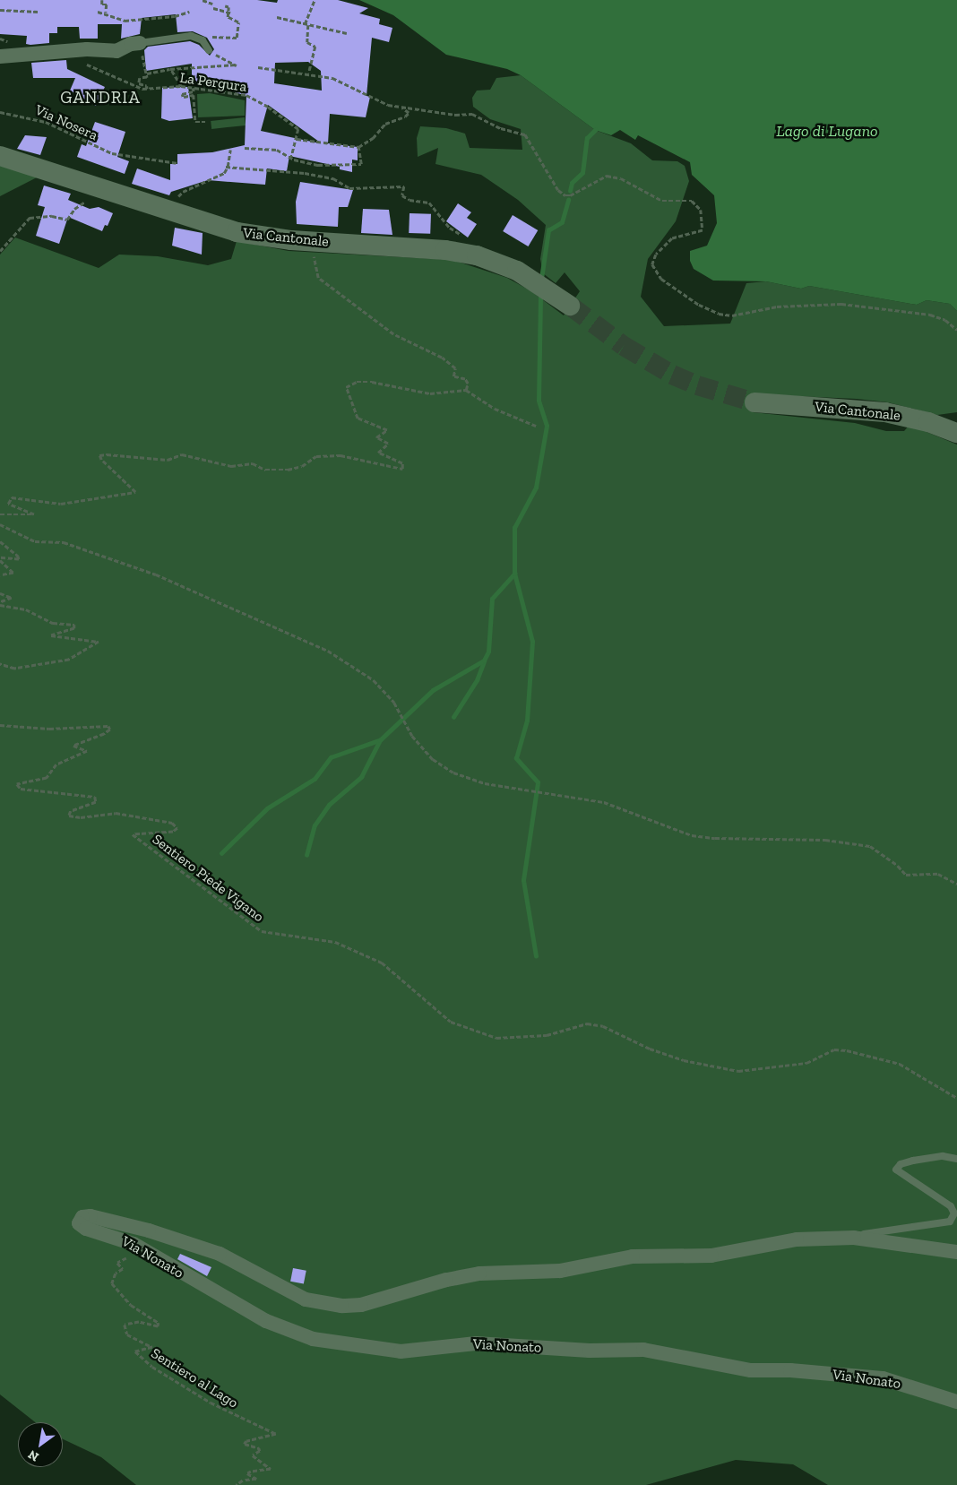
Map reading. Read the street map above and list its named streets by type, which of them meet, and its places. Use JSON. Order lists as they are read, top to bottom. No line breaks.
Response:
{"streets":{"main road":["Via Cantonale"],"street":["Via Nonato"],"path":["La Pergura","Via Nosera","Sentiero Piede Vigano","Sentiero al Lago"]},"crossings":[["Via Nonato","Sentiero al Lago"]],"districts":["GANDRIA"],"water":["Lago di Lugano"],"north":"bottom left"}
